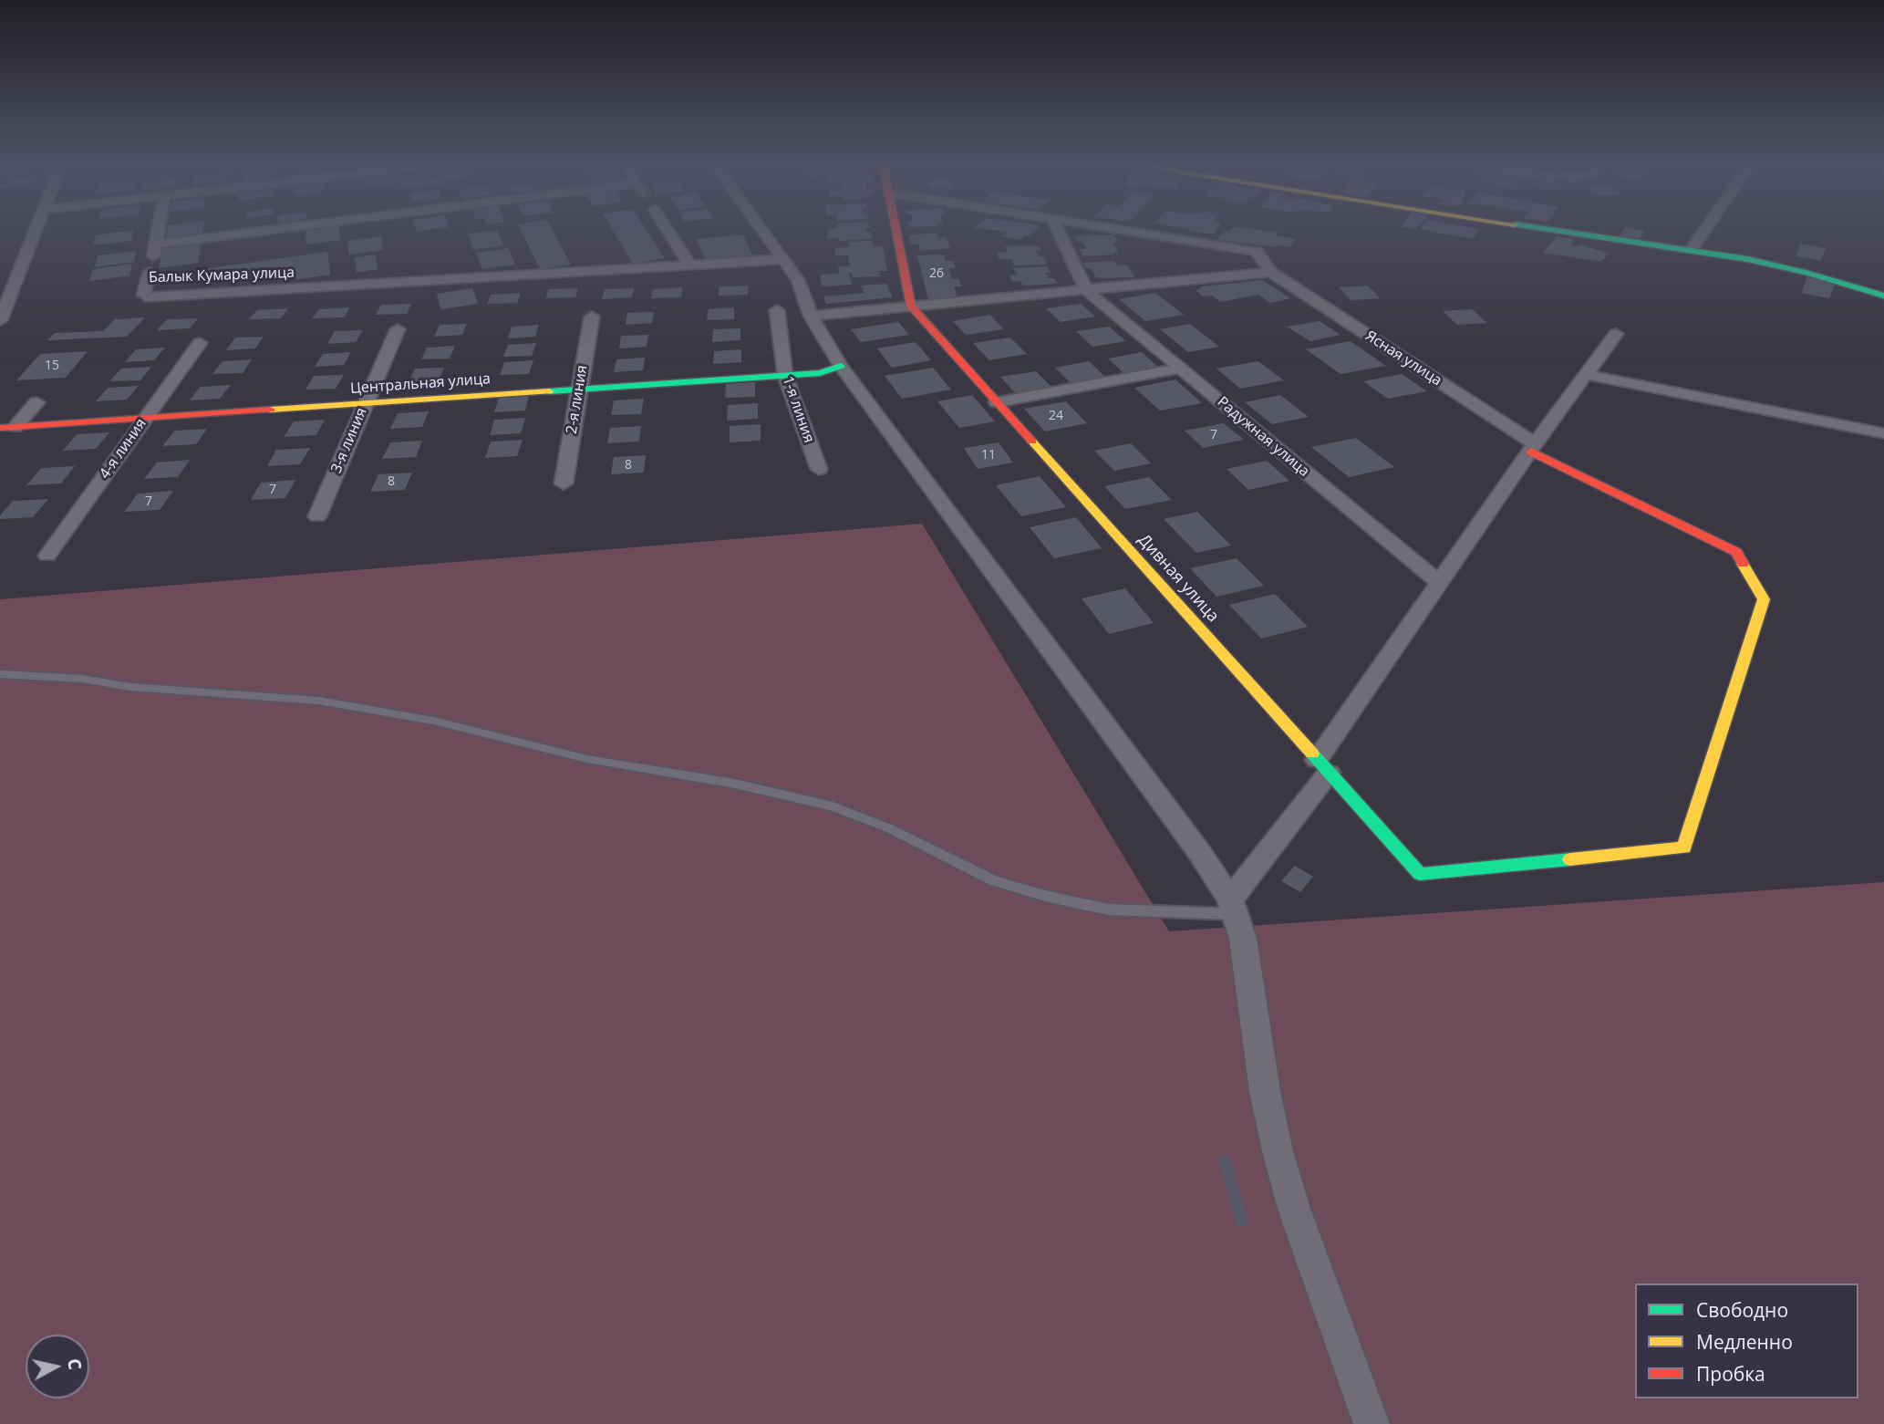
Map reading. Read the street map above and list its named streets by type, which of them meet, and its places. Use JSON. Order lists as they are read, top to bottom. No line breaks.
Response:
{"streets":{"street":["Балык Кумара улица","Ясная улица","Центральная улица","2-я линия","1-я линия","Радужная улица","3-я линия","4-я линия","Дивная улица"]},"crossings":[["Ясная улица","Дивная улица"],["Центральная улица","2-я линия"],["Центральная улица","1-я линия"],["Центральная улица","3-я линия"],["Центральная улица","4-я линия"]],"house_numbers":["26","15","24","7","11","8","8","7","7"],"legend":["Свободно","Медленно","Пробка"],"north":"right"}
